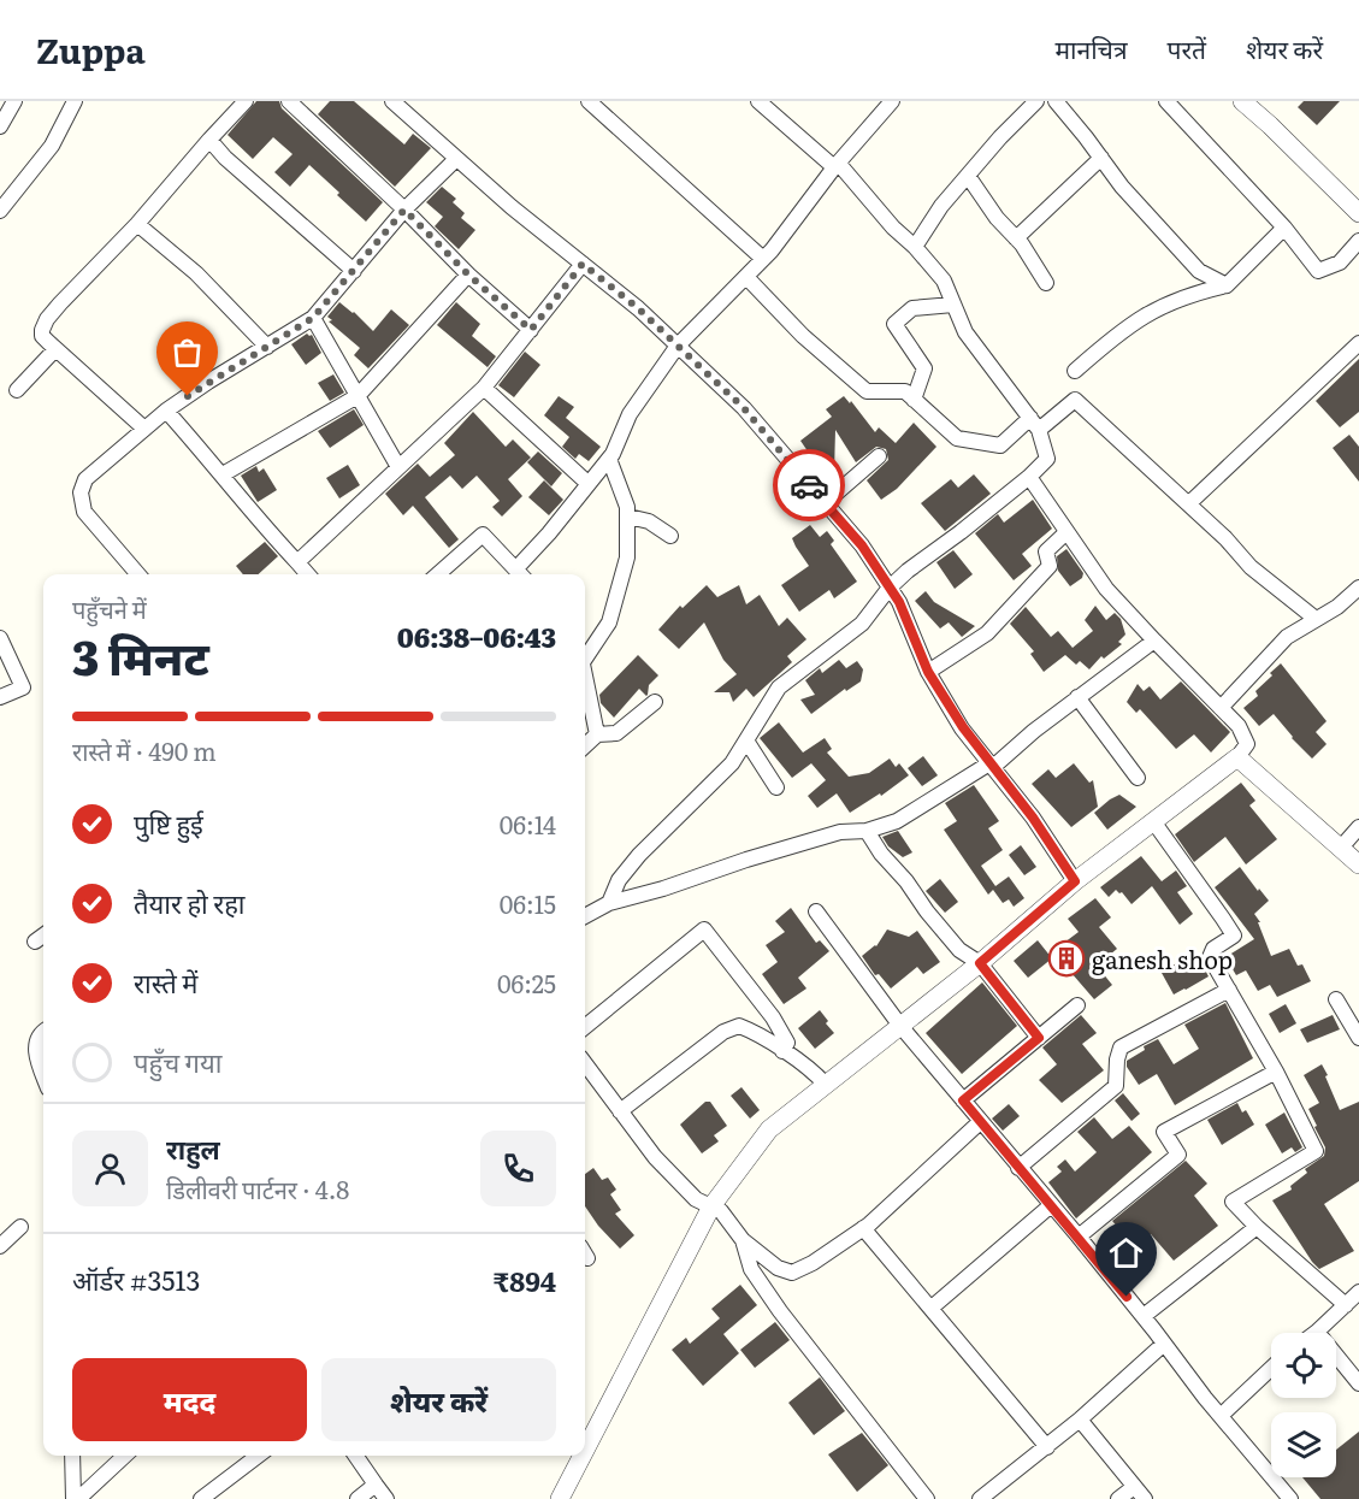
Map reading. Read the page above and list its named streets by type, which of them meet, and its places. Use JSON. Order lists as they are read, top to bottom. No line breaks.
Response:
{"places":{"building":["ganesh shop"]},"page":{"header":"Zuppa","nav":["मानचित्र","परतें","शेयर करें"],"heading":["3 मिनट","पहुँचने में","06:38–06:43"],"panel":["राहुल","डिलीवरी पार्टनर · 4.8","ऑर्डर #3513","₹894"],"bar":"रास्ते में · 490 m","list":[["पुष्टि हुई","06:14"],["तैयार हो रहा","06:15"],["रास्ते में","06:25"],"पहुँच गया"],"buttons":["मदद","शेयर करें"]}}
